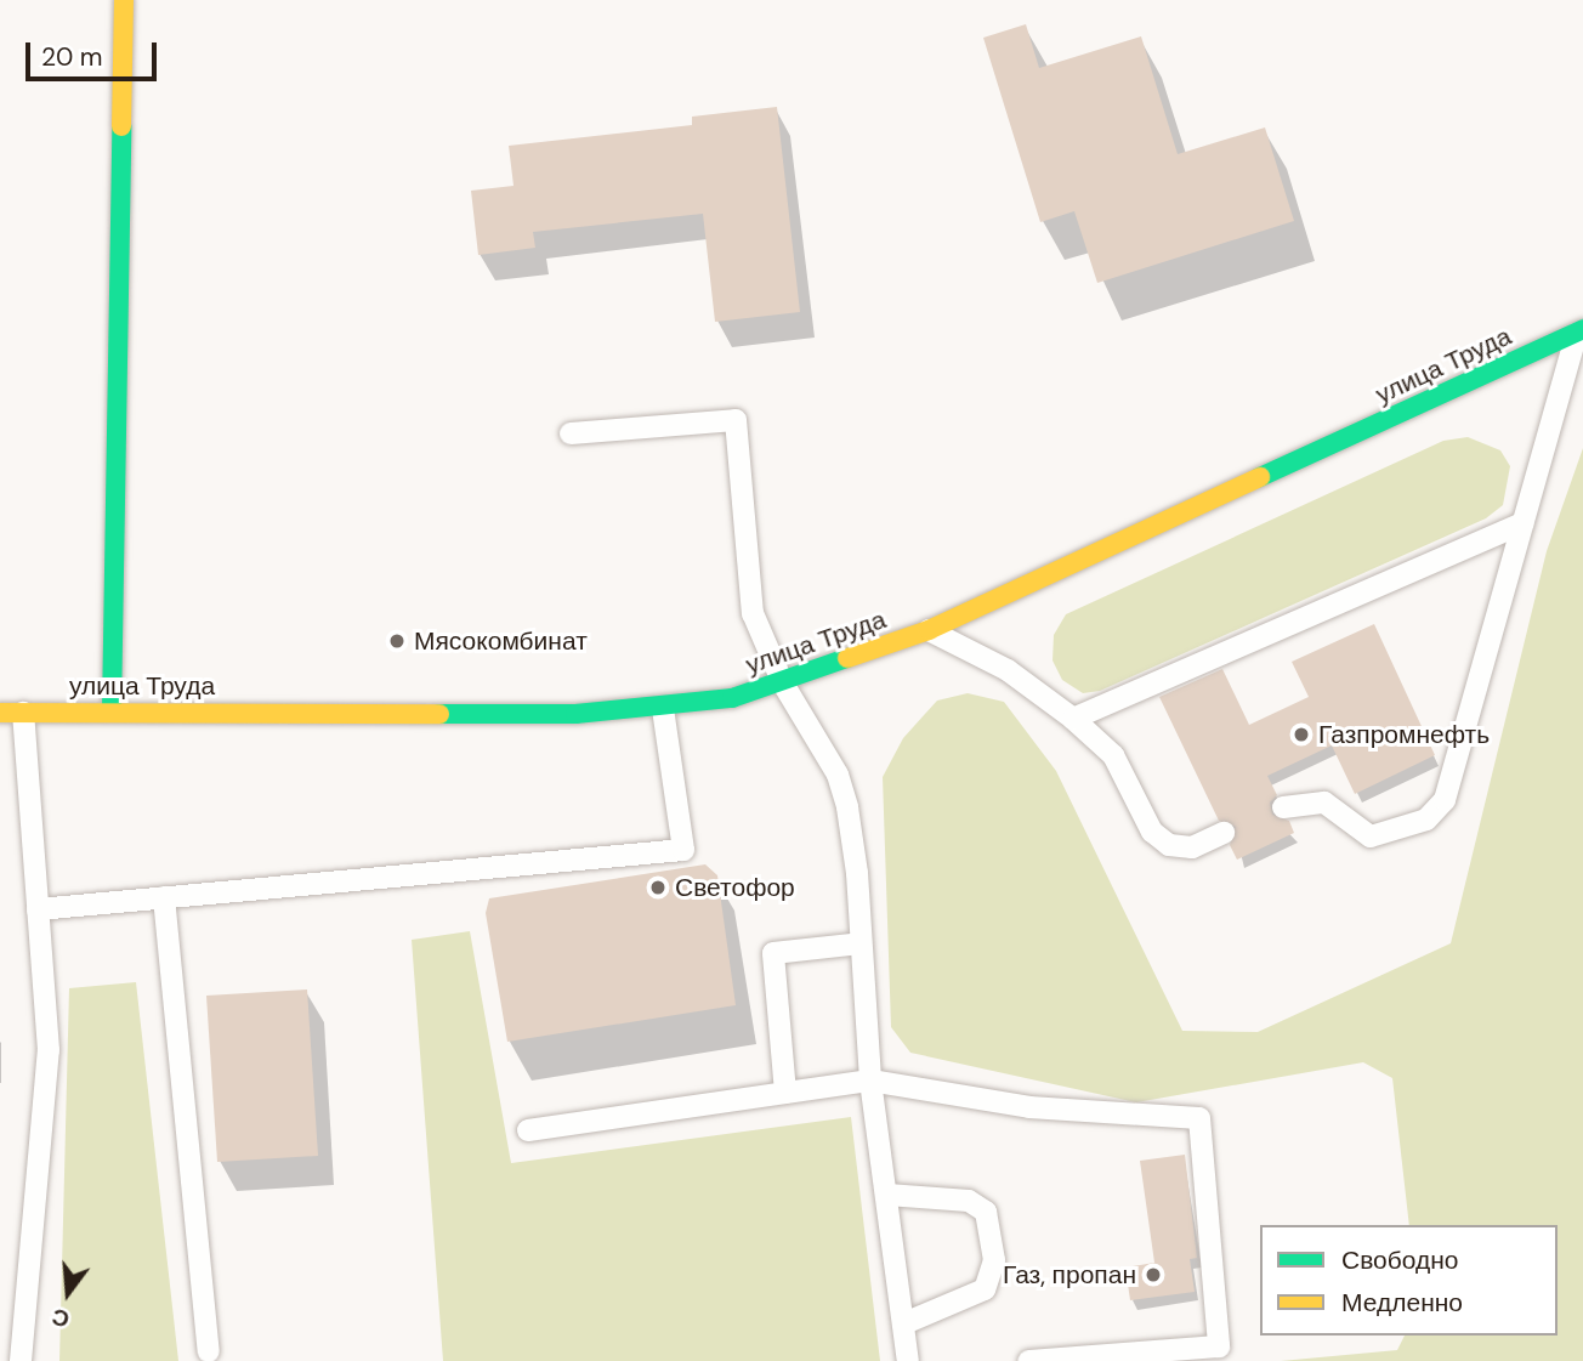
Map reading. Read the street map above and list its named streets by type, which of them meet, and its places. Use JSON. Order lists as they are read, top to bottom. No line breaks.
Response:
{"streets":{"street":["улица Труда"]},"places":["Мясокомбинат","Газпромнефть","Светофор","Газ, пропан"],"legend":["Свободно","Медленно"],"scale_bar":"20 m","north":"bottom"}
